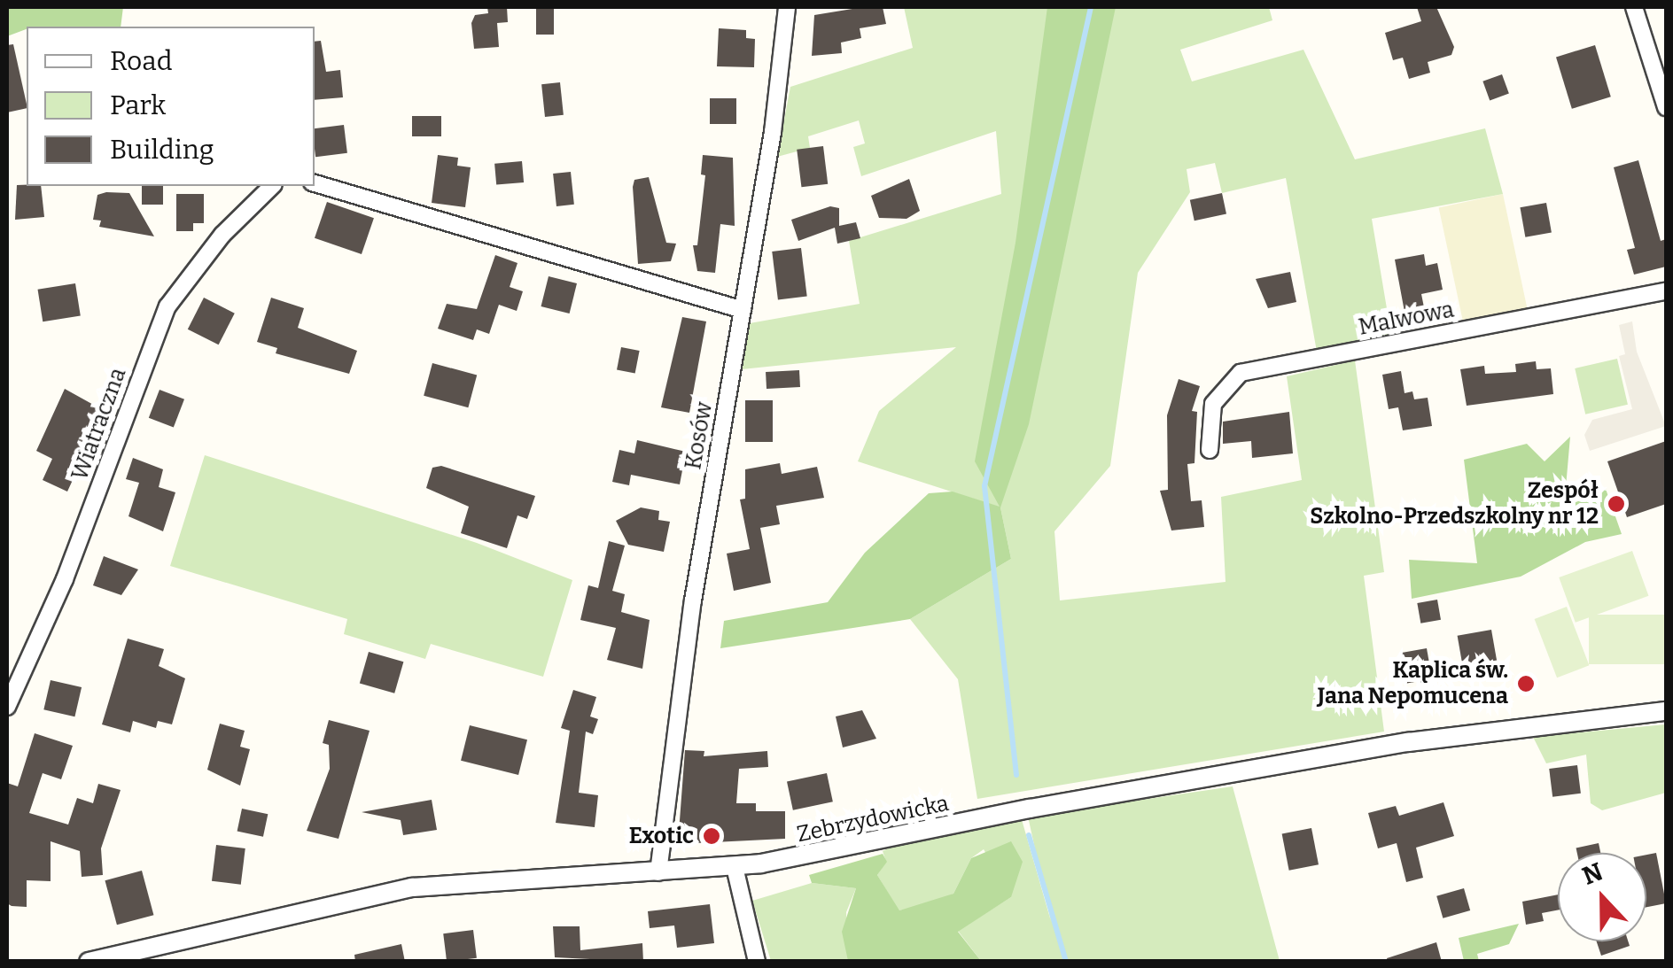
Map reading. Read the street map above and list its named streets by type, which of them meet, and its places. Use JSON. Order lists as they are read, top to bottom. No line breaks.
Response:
{"streets":{"street":["Malwowa","Wiatraczna","Kosów","Zebrzydowicka"]},"crossings":[["Kosów","Zebrzydowicka"]],"places":["Zespół Szkolno-Przedszkolny nr 12","Kaplica św. Jana Nepomucena","Exotic"],"legend":["Road","Park","Building"],"north":"top"}
